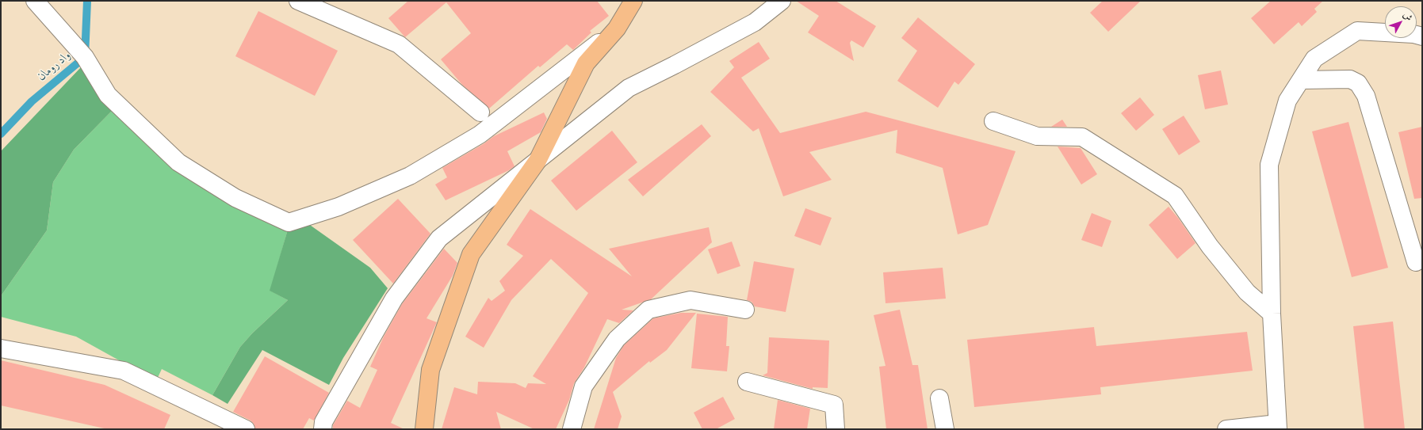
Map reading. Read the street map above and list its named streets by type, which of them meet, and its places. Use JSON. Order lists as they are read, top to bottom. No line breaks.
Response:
{"water":["واد رومان"],"north":"top right"}
